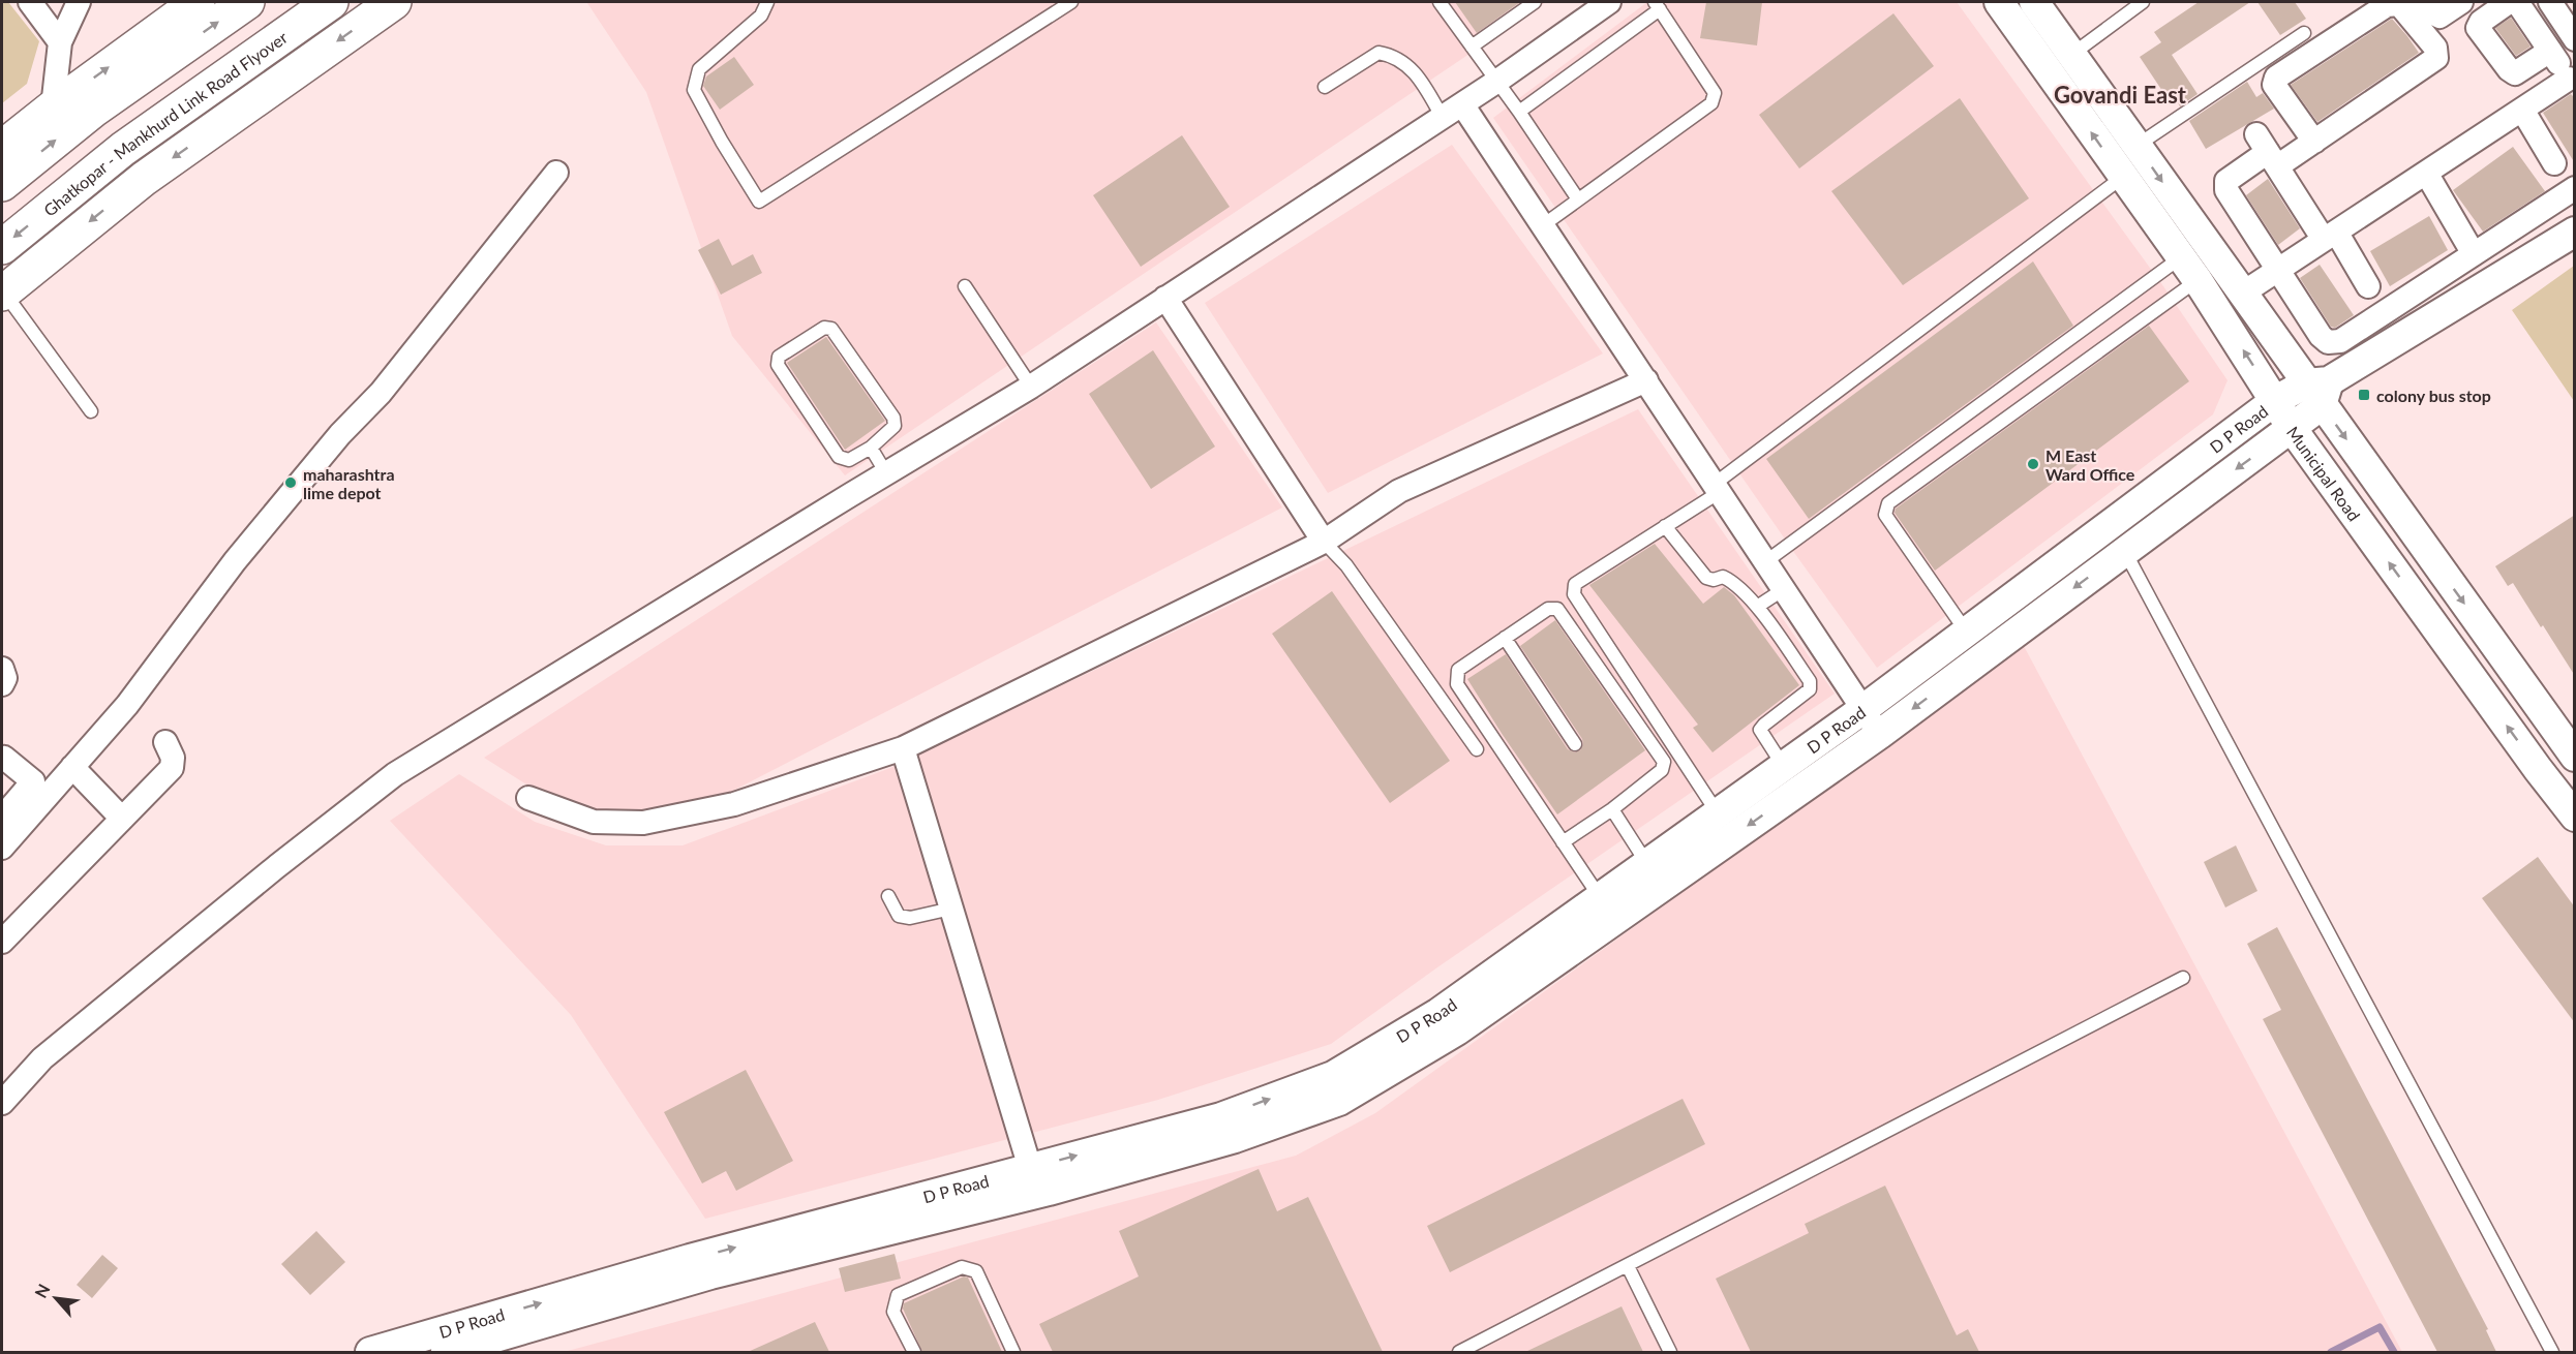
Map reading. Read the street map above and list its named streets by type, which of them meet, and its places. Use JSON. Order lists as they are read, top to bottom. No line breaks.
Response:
{"streets":{"highway":["Ghatkopar - Mankhurd Link Road Flyover"],"street":["D P Road","Municipal Road"]},"crossings":[["D P Road","Municipal Road"]],"districts":["Govandi East"],"places":{"transit":["colony bus stop"],"other":["M East Ward Office","maharashtra lime depot"]},"north":"top left"}
